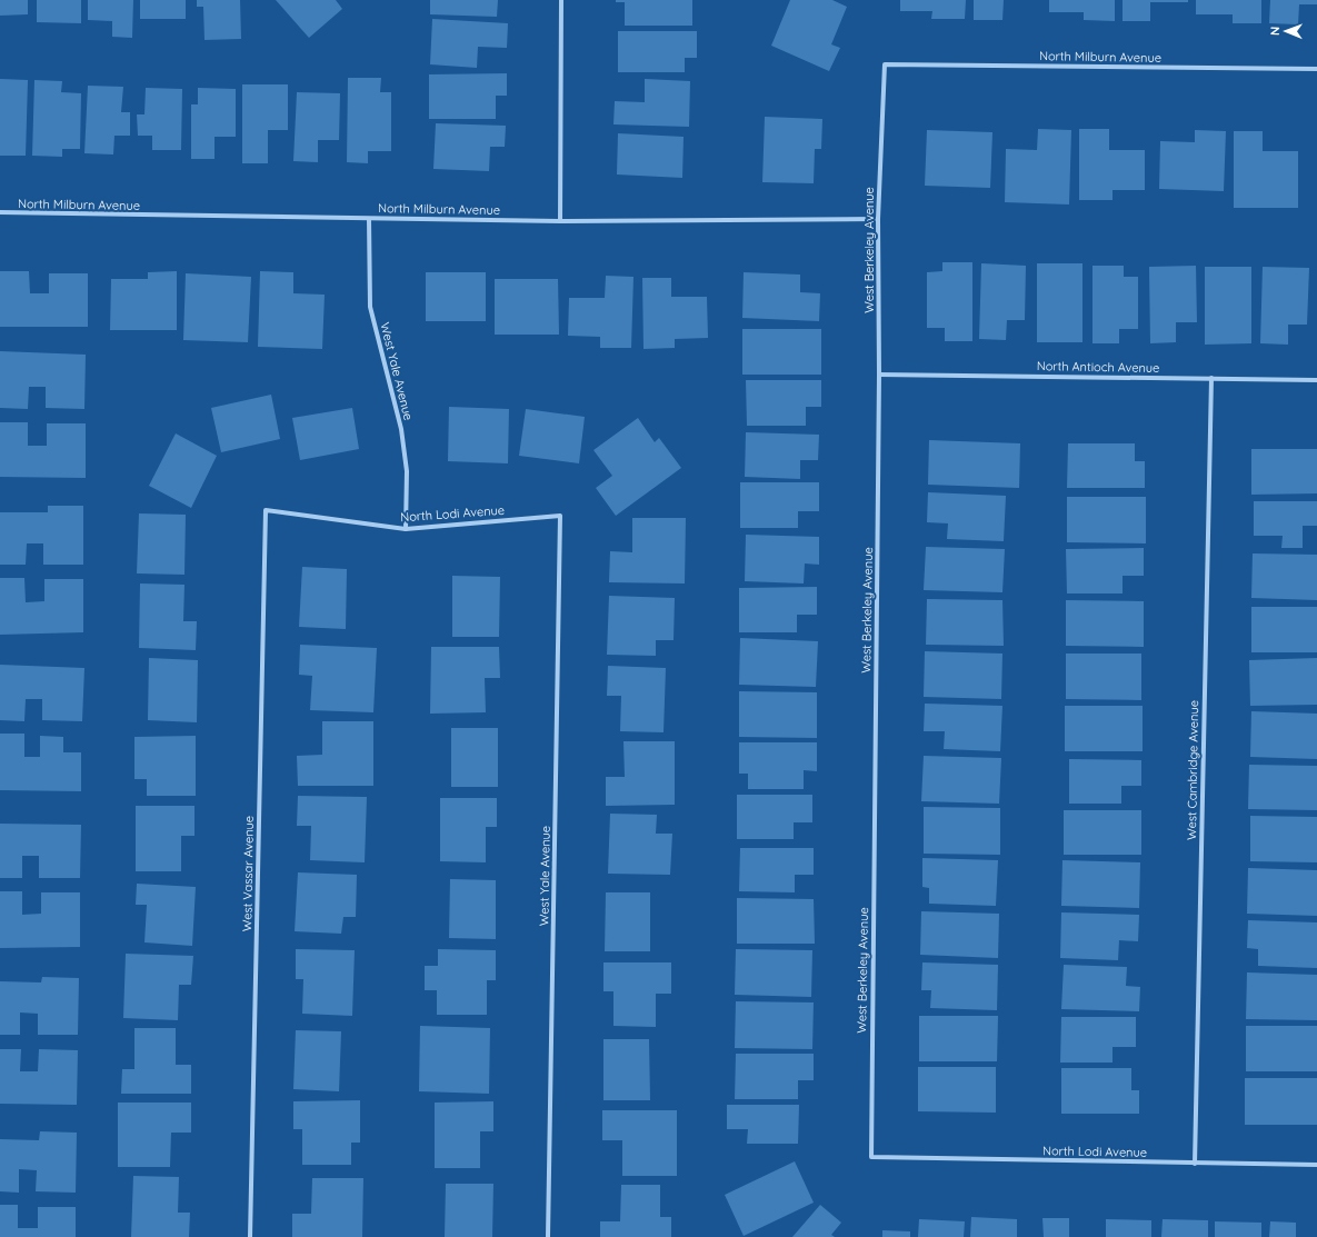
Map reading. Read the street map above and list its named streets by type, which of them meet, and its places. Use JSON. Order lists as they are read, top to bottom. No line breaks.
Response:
{"streets":{"street":["North Milburn Avenue","West Berkeley Avenue","North Antioch Avenue","West Yale Avenue","North Lodi Avenue","West Cambridge Avenue","West Vassar Avenue"]},"crossings":[["North Milburn Avenue","West Berkeley Avenue"],["North Milburn Avenue","West Yale Avenue"],["West Berkeley Avenue","North Antioch Avenue"],["West Berkeley Avenue","North Lodi Avenue"],["North Antioch Avenue","West Cambridge Avenue"],["West Yale Avenue","North Lodi Avenue"],["North Lodi Avenue","West Cambridge Avenue"],["North Lodi Avenue","West Vassar Avenue"]],"north":"left"}
